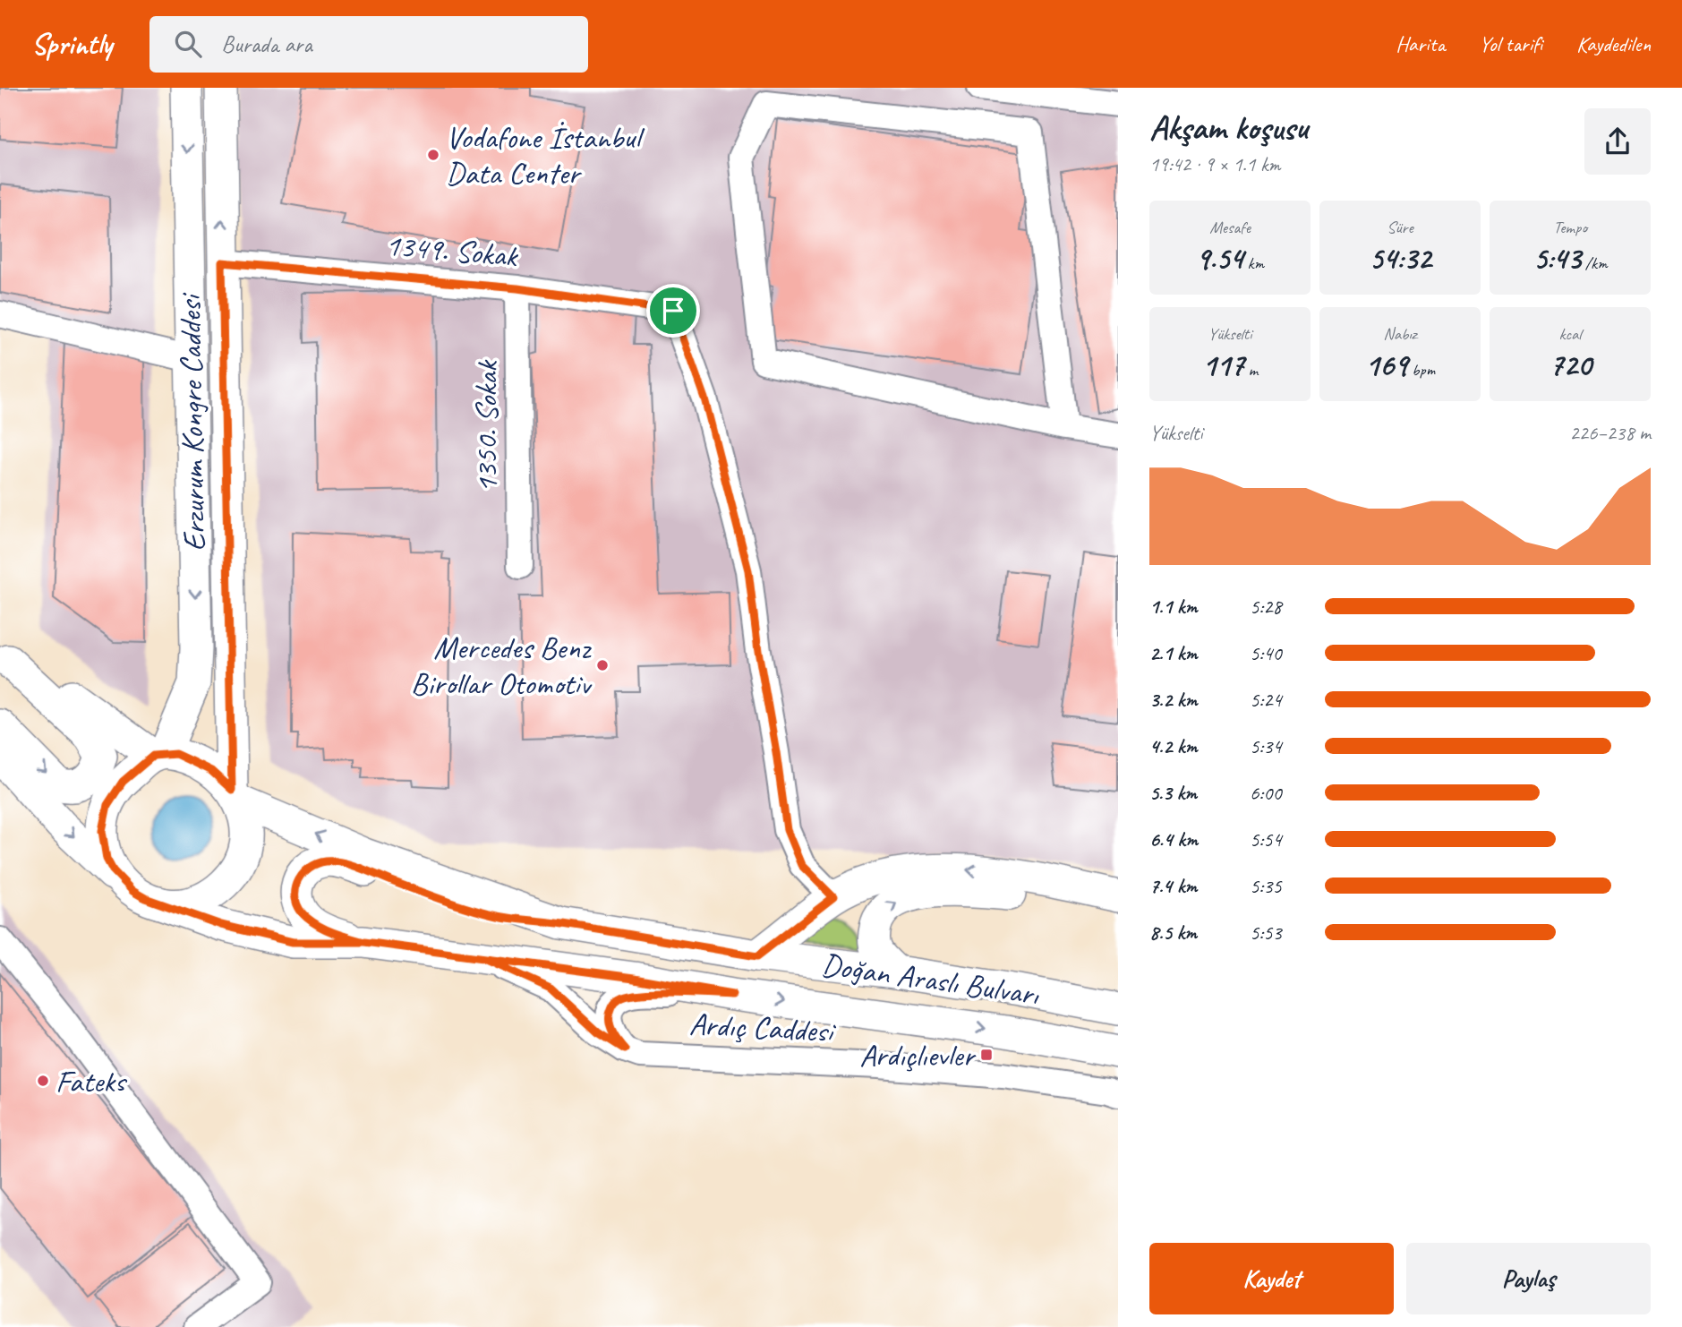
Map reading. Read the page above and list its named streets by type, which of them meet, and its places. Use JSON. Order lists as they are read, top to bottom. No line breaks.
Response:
{"streets":{"main road":["Erzurum Kongre Caddesi","Doğan Araslı Bulvarı"],"street":["1349. Sokak","1350. Sokak","Ardıç Caddesi"]},"crossings":[["1349. Sokak","Erzurum Kongre Caddesi"],["1349. Sokak","1350. Sokak"],["Erzurum Kongre Caddesi","Doğan Araslı Bulvarı"]],"places":{"other":["Vodafone İstanbul Data Center","Mercedes Benz Birollar Otomotiv","Fateks"],"transit":["Ardıçlıevler"]},"page":{"header":"Sprintly","search":"Burada ara","nav":["Harita","Yol tarifi","Kaydedilen"],"heading":["Akşam koşusu","19:42 · 9 × 1.1 km"],"stats":[["Mesafe","9.54 km"],["Süre","54:32"],["Tempo","5:43 /km"],["Yükselti","117 m"],["Nabız","169 bpm"],["kcal","720"]],"chart":["Yükselti","226–238 m"],"list":[{"name":"1.1 km","note":"5:28"},{"name":"2.1 km","note":"5:40"},{"name":"3.2 km","note":"5:24"},{"name":"4.2 km","note":"5:34"},{"name":"5.3 km","note":"6:00"},{"name":"6.4 km","note":"5:54"},{"name":"7.4 km","note":"5:35"},{"name":"8.5 km","note":"5:53"}],"buttons":["Kaydet","Paylaş"]}}
